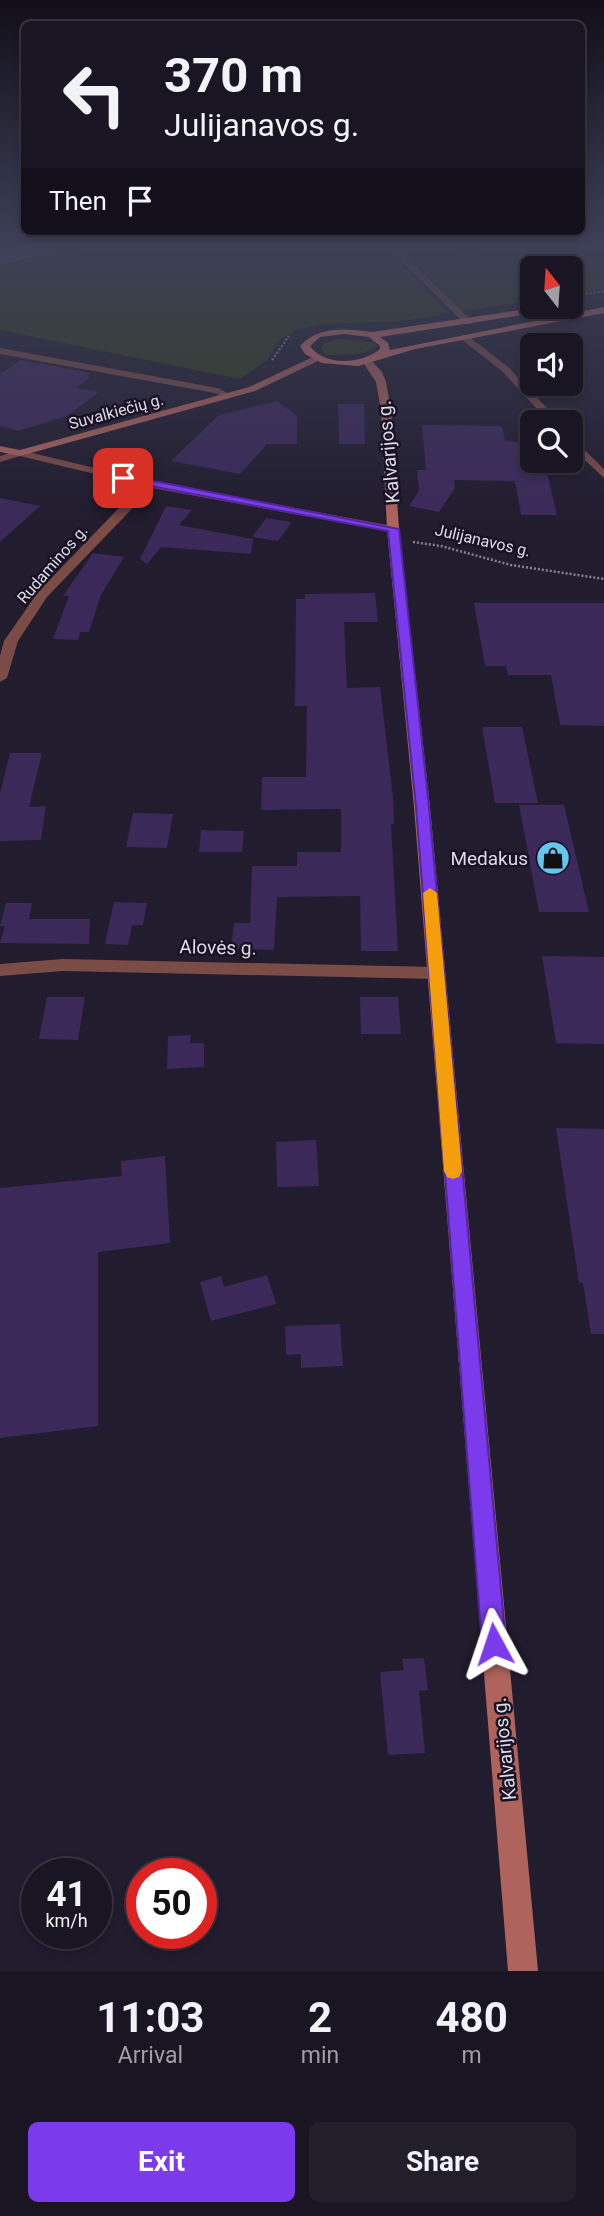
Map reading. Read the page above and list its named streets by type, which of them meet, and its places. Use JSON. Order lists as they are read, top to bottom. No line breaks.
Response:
{"streets":{"main road":["Suvalkiečių g.","Kalvarijos g."],"street":["Rudaminos g.","Alovės g."],"path":["Julijanavos g."]},"crossings":[["Kalvarijos g.","Julijanavos g."],["Kalvarijos g.","Alovės g."]],"places":{"shop":["Medakus"]},"north":"top","page":{"turn":["370 m","Julijanavos g."],"then":"Then","speed":"41 km/h","limit":"50","eta":["11:03","Arrival","2","min","480","m"],"buttons":["Exit","Share"]}}
